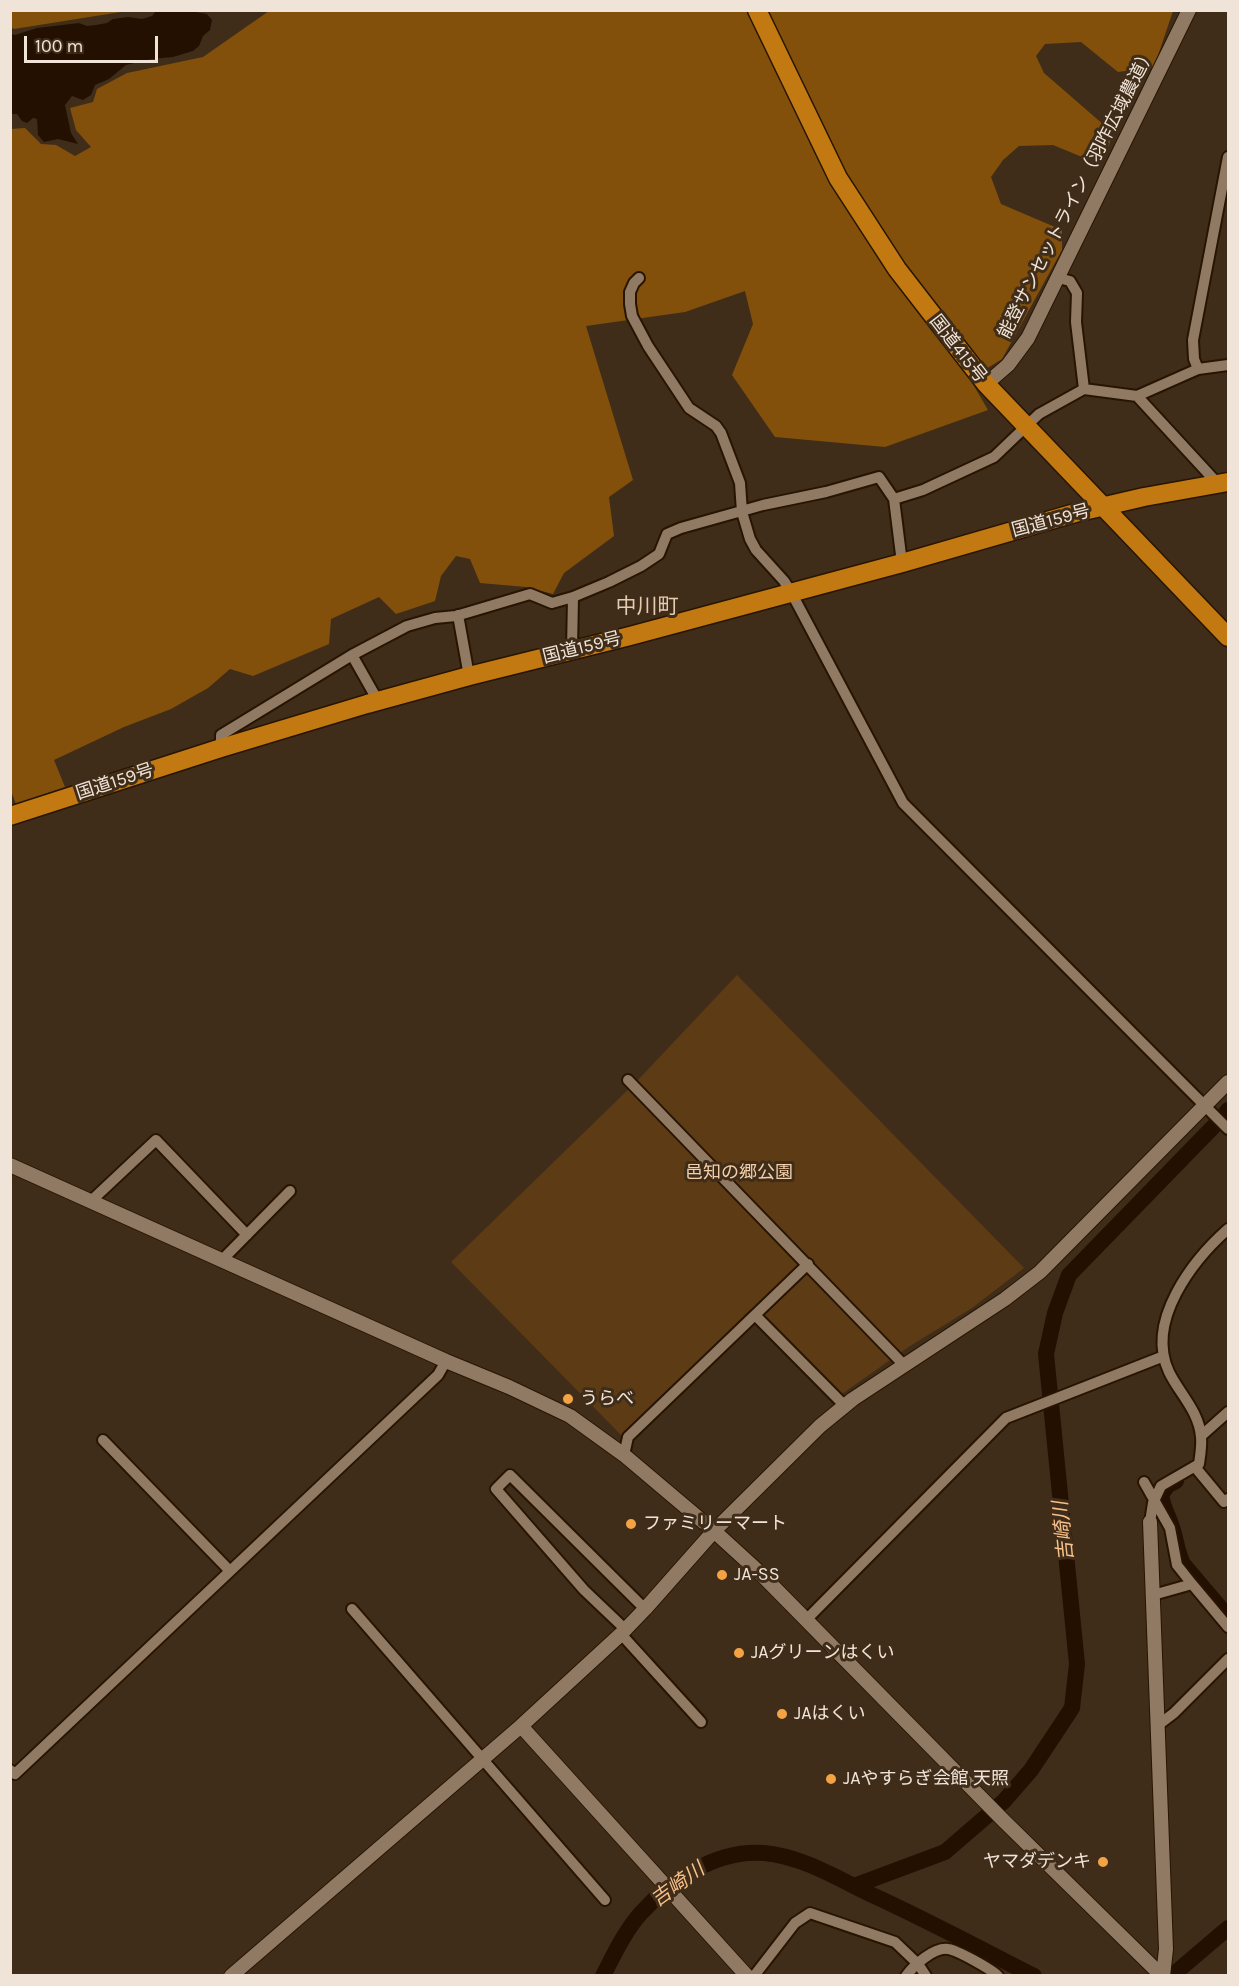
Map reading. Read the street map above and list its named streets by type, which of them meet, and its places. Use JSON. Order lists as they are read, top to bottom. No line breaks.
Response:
{"streets":{"highway":["国道415号","国道159号"],"street":["能登サンセットライン（羽咋広域農道）"]},"crossings":[["能登サンセットライン（羽咋広域農道）","国道415号"],["国道415号","国道159号"]],"districts":["中川町"],"water":["吉崎川"],"parks":["邑知の郷公園"],"places":["うらべ","ファミリーマート","JA-SS","JAグリーンはくい","JAはくい","JAやすらぎ会館 天照","ヤマダデンキ"],"scale_bar":"100 m"}
